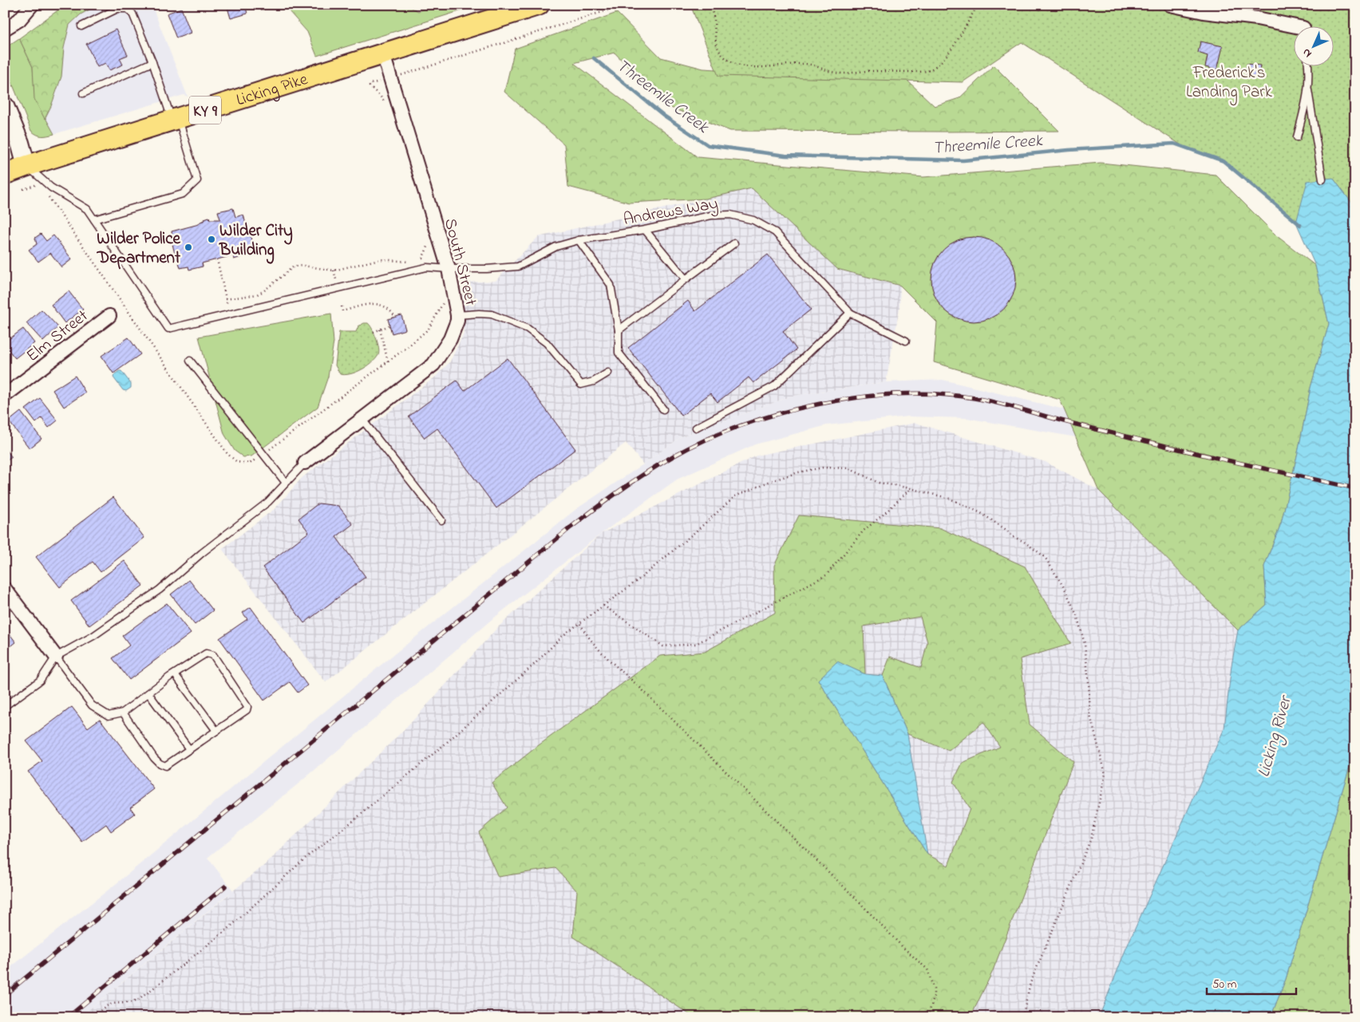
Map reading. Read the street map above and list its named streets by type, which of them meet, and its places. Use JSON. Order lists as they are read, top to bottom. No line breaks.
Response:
{"streets":{"main road":["Licking Pike","KY 9"],"street":["South Street","Elm Street"],"lane":["Andrews Way"]},"crossings":[["Licking Pike","South Street"],["Andrews Way","South Street"]],"water":["Threemile Creek","Licking River"],"parks":["Frederick's Landing Park"],"places":["Wilder City Building","Wilder Police Department"],"scale_bar":"50 m","north":"bottom left"}
